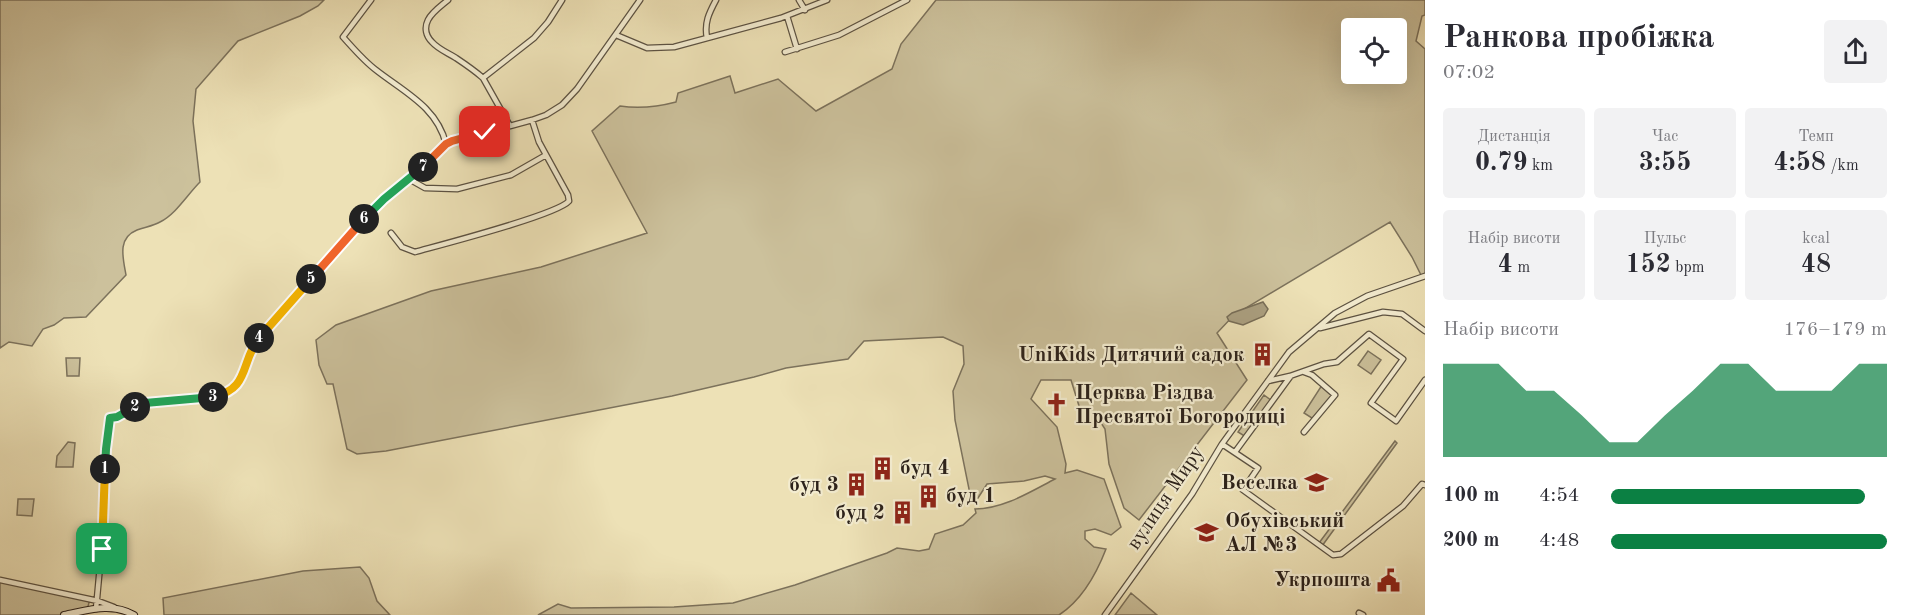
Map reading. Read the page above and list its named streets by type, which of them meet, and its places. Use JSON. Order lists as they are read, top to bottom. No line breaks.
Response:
{"streets":{"street":["вулиця Миру"]},"places":{"building":["UniKids Дитячий садок","буд 4","буд 3","буд 1","буд 2"],"church":["Церква Різдва Пресвятої Богородиці"],"school or university":["Веселка","Обухівський АЛ №3"],"public building":["Укрпошта"]},"page":{"heading":["Ранкова пробіжка","07:02"],"stats":[["Дистанція","0.79 km"],["Час","3:55"],["Темп","4:58 /km"],["Набір висоти","4 m"],["Пульс","152 bpm"],["kcal","48"]],"pins":["7","6","5","4","3","2","1"],"chart":["Набір висоти","176–179 m"],"list":[{"name":"100 m","note":"4:54"},{"name":"200 m","note":"4:48"}]}}
